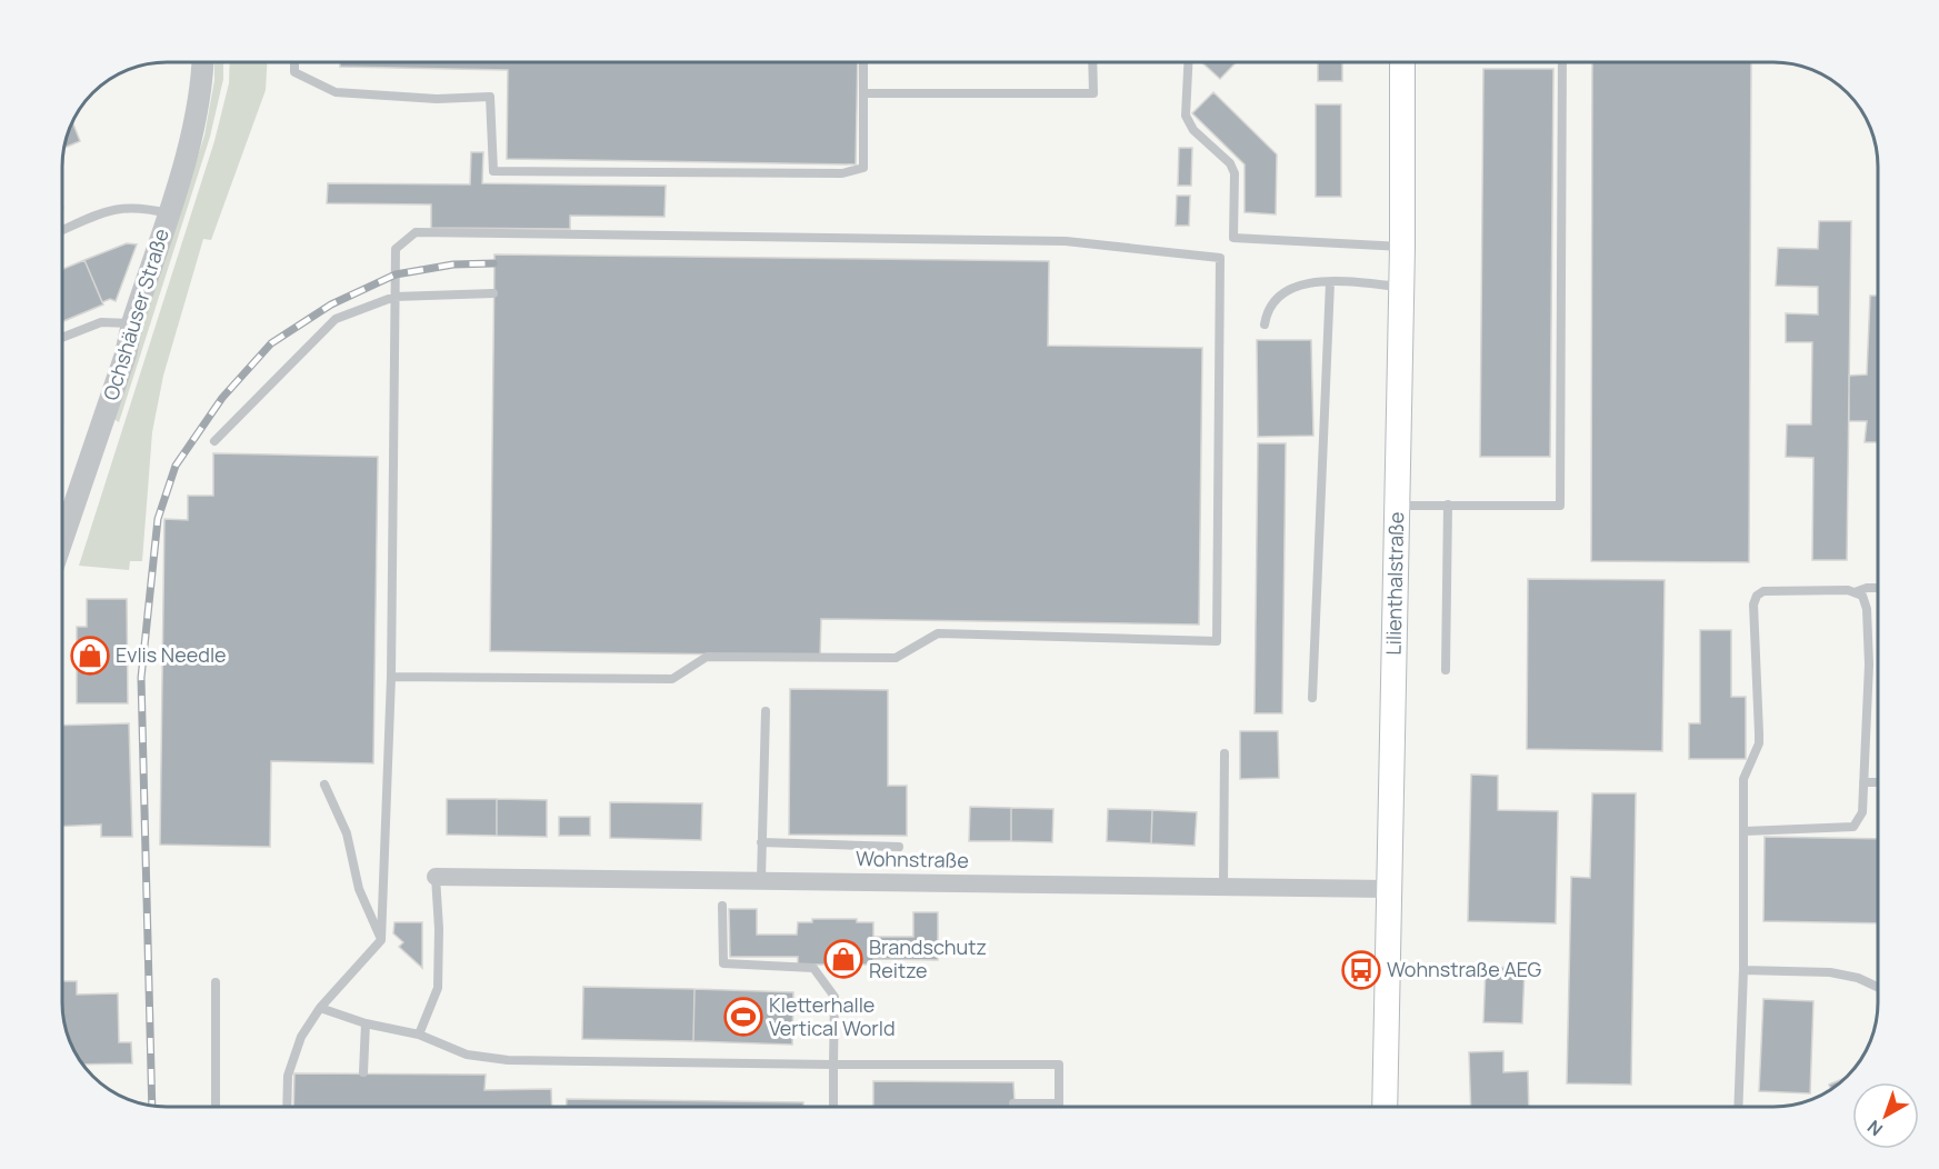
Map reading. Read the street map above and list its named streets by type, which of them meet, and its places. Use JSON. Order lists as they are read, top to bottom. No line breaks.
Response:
{"streets":{"main road":["Lilienthalstraße"],"street":["Ochshäuser Straße","Wohnstraße"]},"crossings":[["Lilienthalstraße","Wohnstraße"]],"places":{"shop":["Evlis Needle","Brandschutz Reitze"],"bus stop":["Wohnstraße AEG"],"sports":["Kletterhalle Vertical World"]},"north":"bottom left"}
